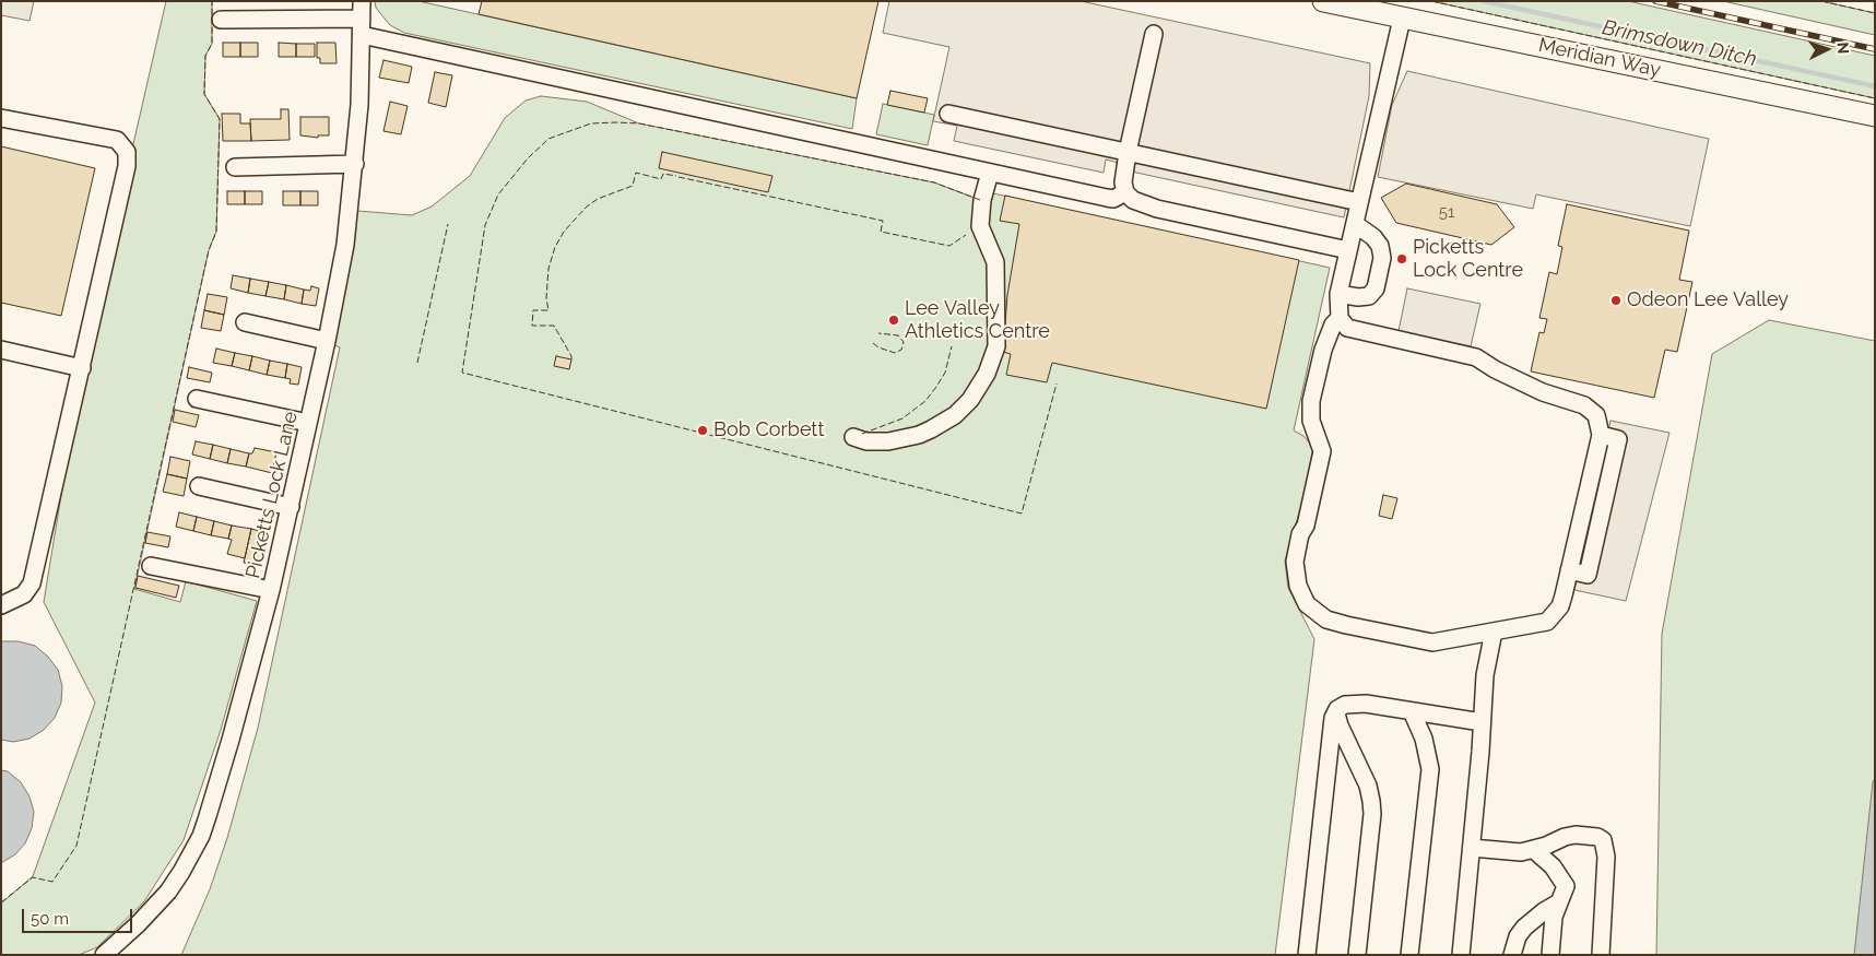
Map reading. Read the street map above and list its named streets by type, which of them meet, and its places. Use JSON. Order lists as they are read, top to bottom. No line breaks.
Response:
{"streets":{"main road":["Meridian Way"],"street":["Picketts Lock Lane"]},"water":["Brimsdown Ditch"],"places":["Picketts Lock Centre","Odeon Lee Valley","Lee Valley Athletics Centre","Bob Corbett"],"house_numbers":["51"],"scale_bar":"50 m","north":"right"}
